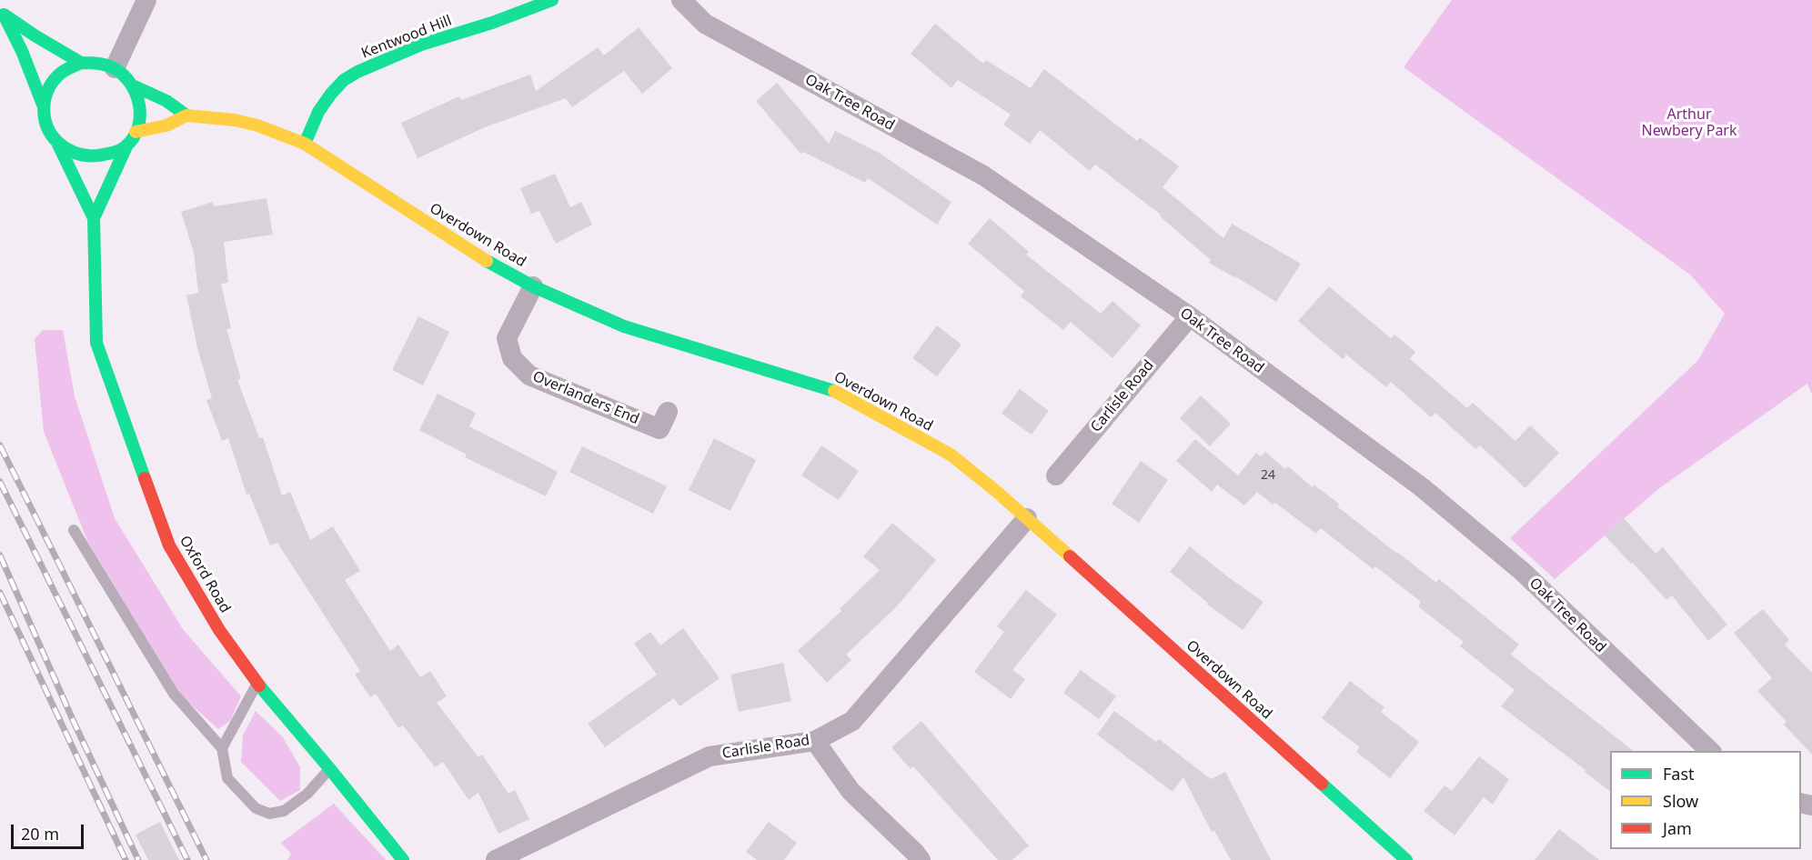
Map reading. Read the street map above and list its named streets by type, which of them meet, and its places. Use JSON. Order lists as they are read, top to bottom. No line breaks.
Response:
{"streets":{"street":["Kentwood Hill","Oak Tree Road","Overdown Road","Carlisle Road","Overlanders End","Oxford Road"]},"crossings":[["Kentwood Hill","Overdown Road"],["Oak Tree Road","Carlisle Road"],["Overdown Road","Carlisle Road"],["Overdown Road","Overlanders End"],["Overdown Road","Oxford Road"]],"parks":["Arthur Newbery Park"],"house_numbers":["24"],"legend":["Fast","Slow","Jam"],"scale_bar":"20 m"}
